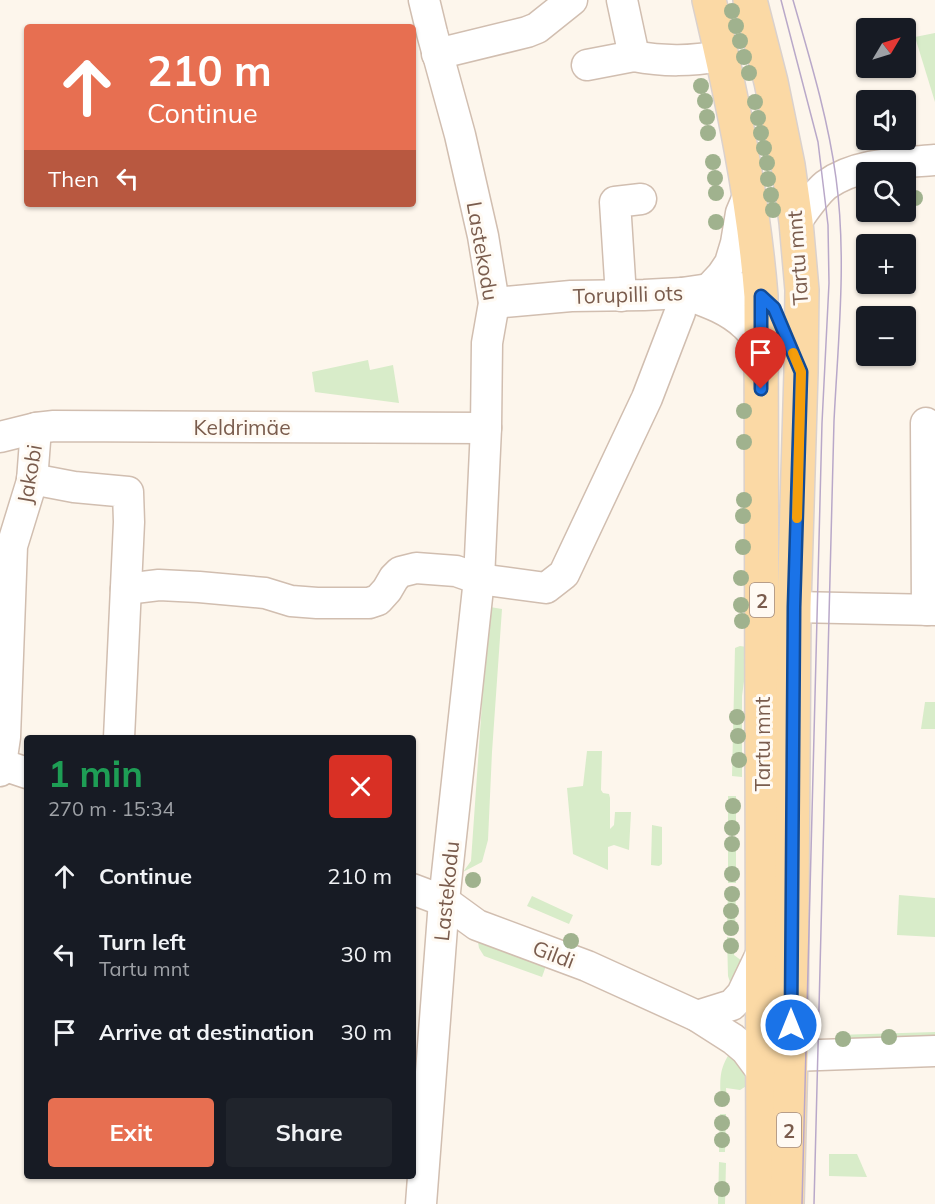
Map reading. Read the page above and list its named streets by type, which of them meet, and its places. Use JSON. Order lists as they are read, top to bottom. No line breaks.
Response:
{"streets":{"main road":["Tartu mnt","2"],"street":["Lastekodu","Torupilli ots","Keldrimäe","Jakobi","Gildi"]},"crossings":[["Lastekodu","Torupilli ots"],["Lastekodu","Keldrimäe"],["Lastekodu","Gildi"],["Tartu mnt","Torupilli ots"],["Tartu mnt","Gildi"],["Keldrimäe","Jakobi"]],"north":"top right","page":{"map_buttons":["+","−"],"turn":["210 m","Continue"],"then":"Then","heading":["1 min","270 m · 15:34"],"list":[{"name":"Continue","value":"210 m"},{"name":"Turn left","note":"Tartu mnt","value":"30 m"},{"name":"Arrive at destination","value":"30 m"}],"buttons":["Exit","Share"]}}
